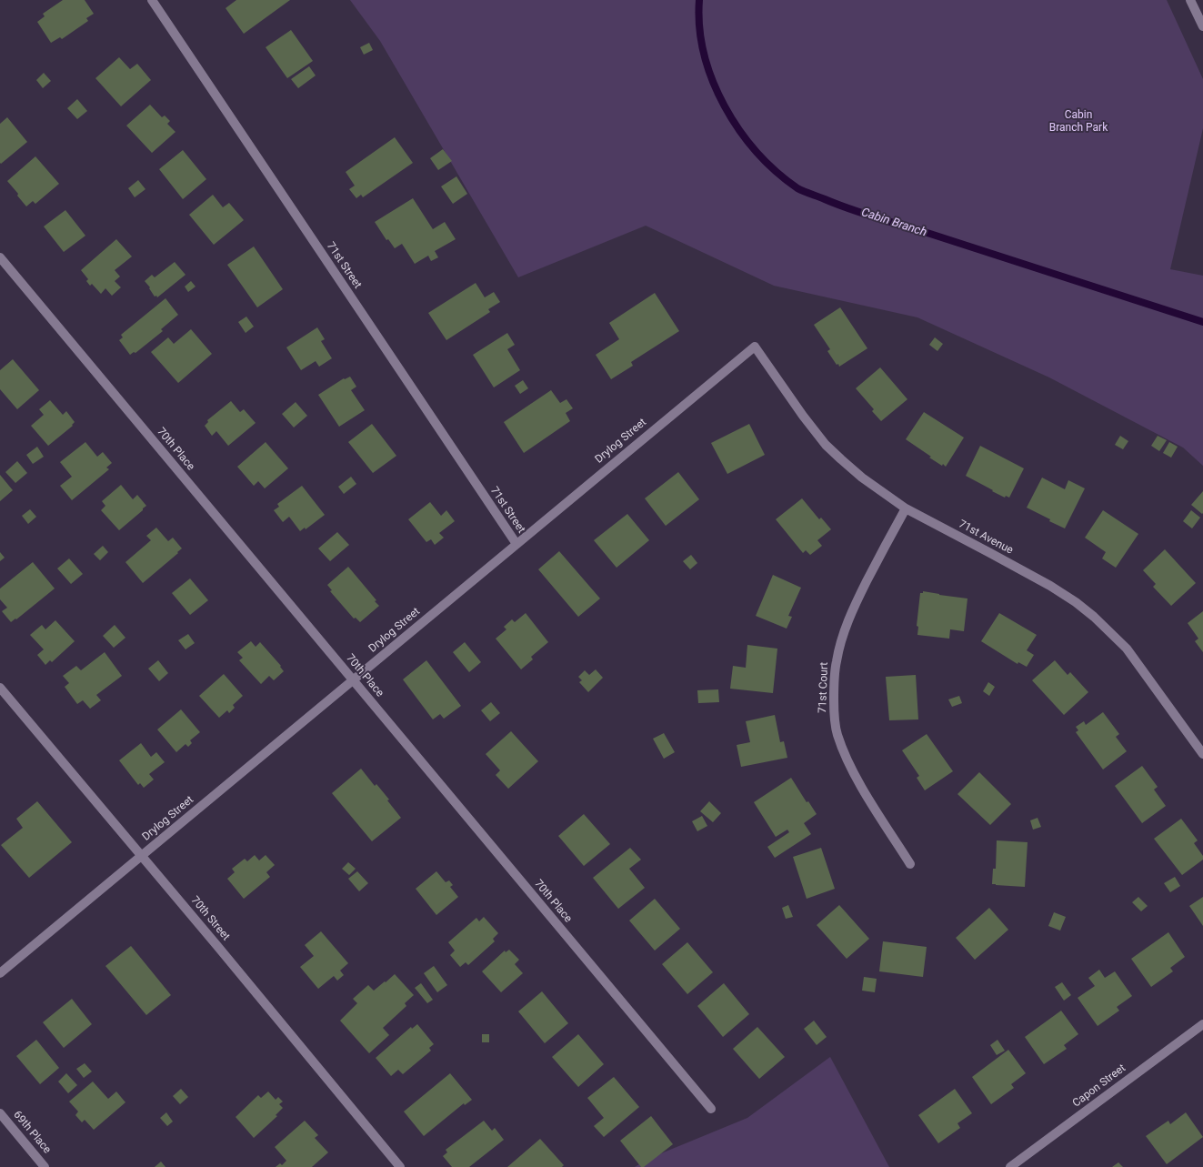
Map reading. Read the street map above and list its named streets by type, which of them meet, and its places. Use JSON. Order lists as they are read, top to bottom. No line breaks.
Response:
{"streets":{"street":["71st Street","Drylog Street","70th Place","71st Avenue","71st Court","70th Street","Capon Street","69th Place"]},"crossings":[["71st Street","Drylog Street"],["Drylog Street","70th Place"],["Drylog Street","71st Avenue"],["Drylog Street","70th Street"],["71st Avenue","71st Court"]],"water":["Cabin Branch"],"parks":["Cabin Branch Park"]}
